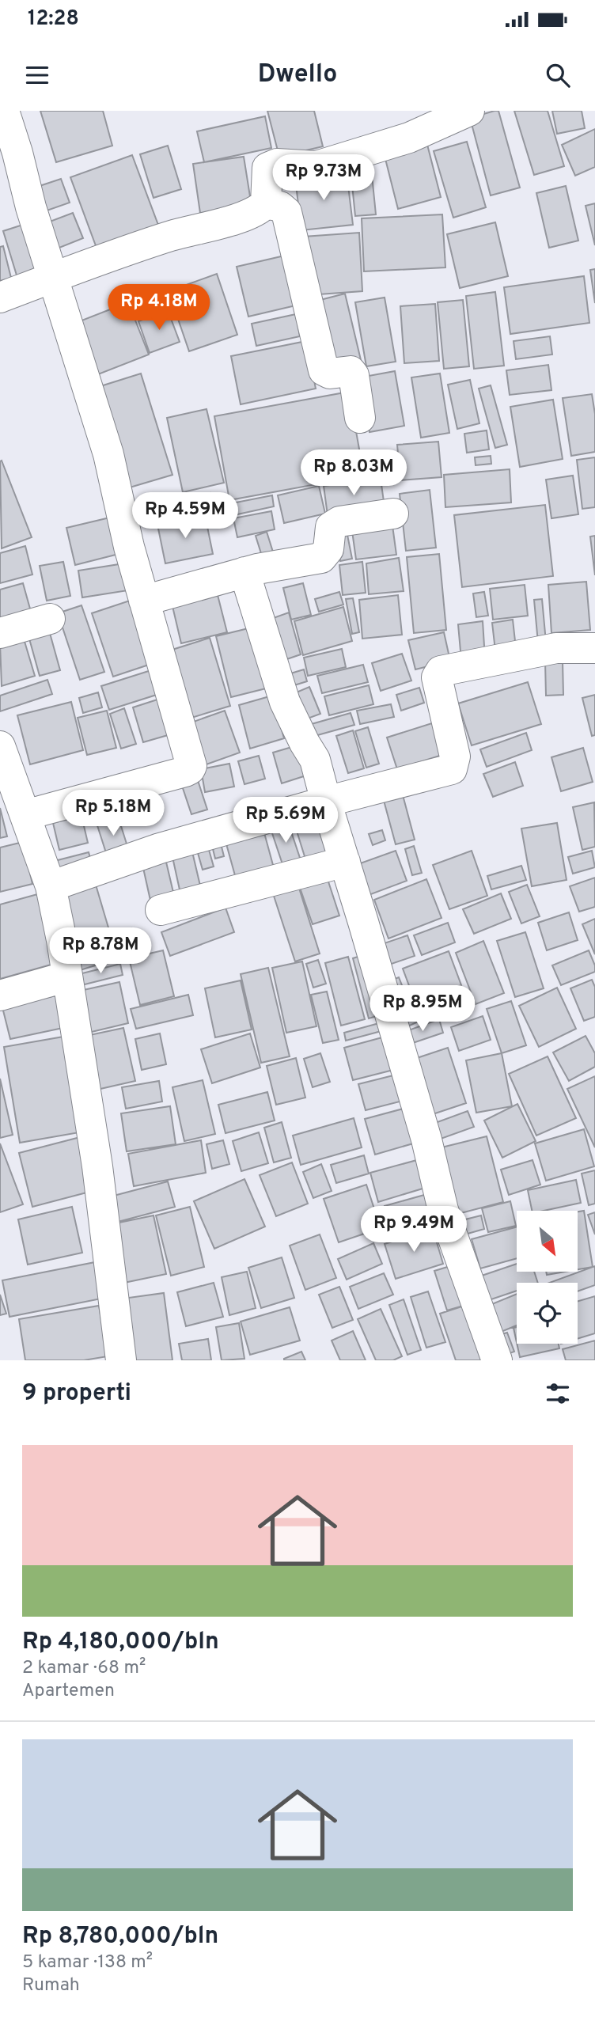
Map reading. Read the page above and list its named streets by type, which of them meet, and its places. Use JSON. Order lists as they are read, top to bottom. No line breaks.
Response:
{"north":"bottom right","page":{"status":"12:28","header":"Dwello","price":["Rp 9.73M","Rp 4.18M","Rp 8.03M","Rp 4.59M","Rp 5.18M","Rp 5.69M","Rp 8.78M","Rp 8.95M","Rp 9.49M"],"heading":"9 properti","list":[{"name":"Rp 4,180,000/bln","note":"2 kamar · 68 m² · Apartemen"},{"name":"Rp 8,780,000/bln","note":"5 kamar · 138 m² · Rumah"}]}}
